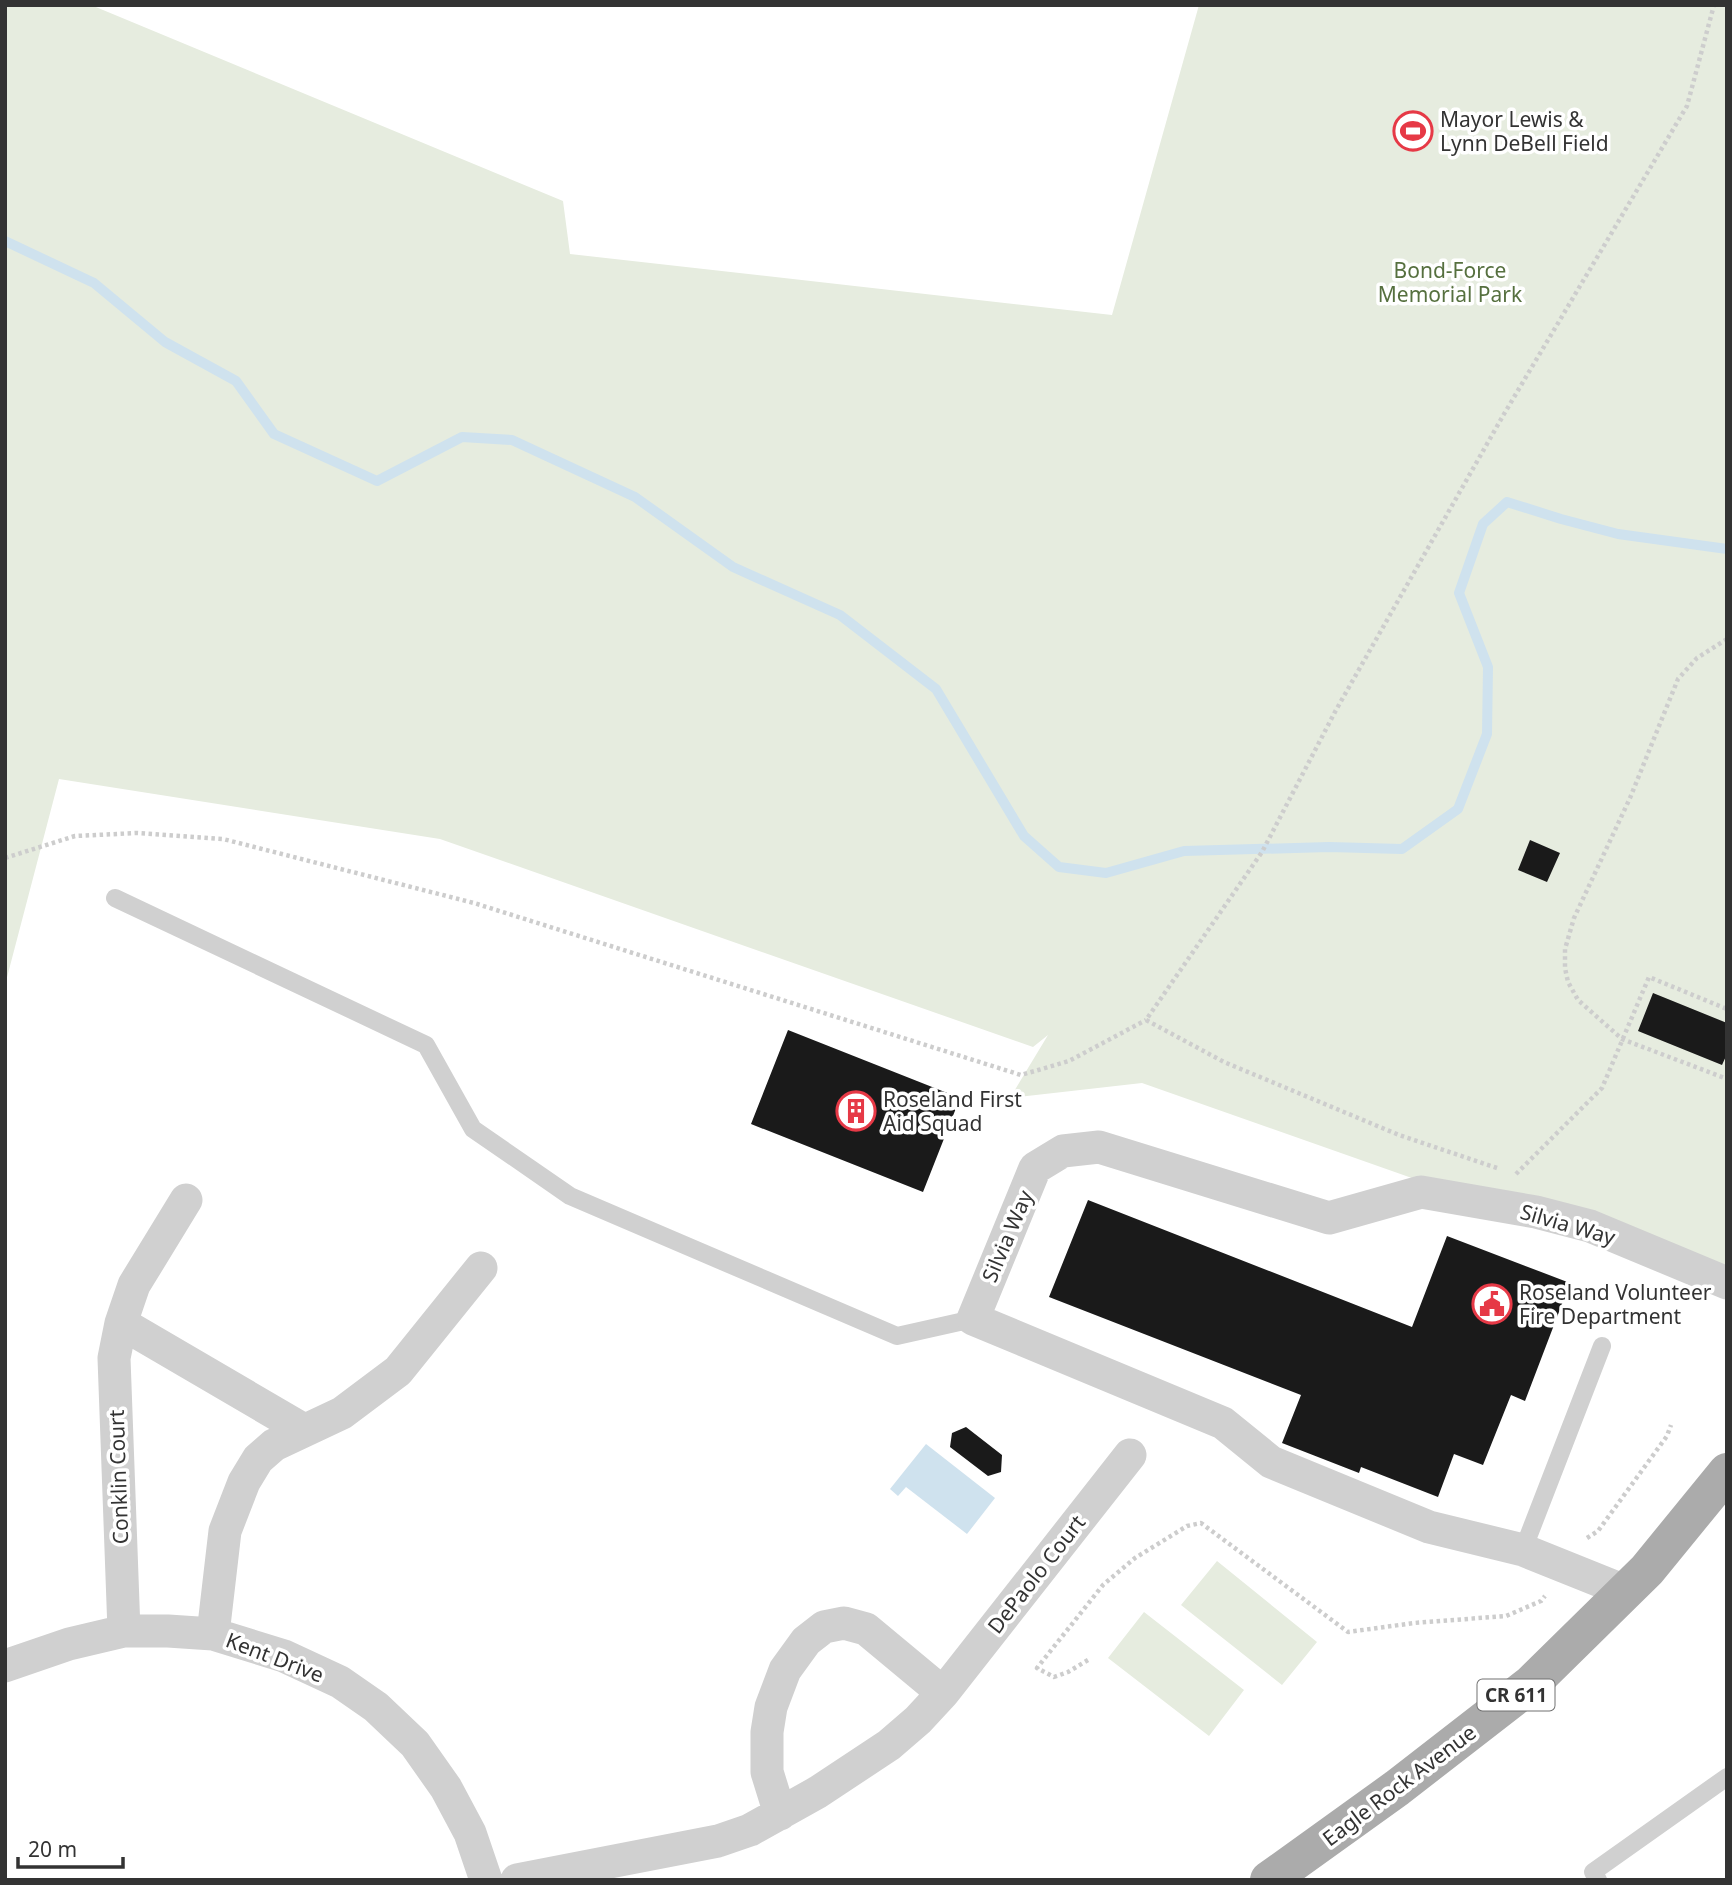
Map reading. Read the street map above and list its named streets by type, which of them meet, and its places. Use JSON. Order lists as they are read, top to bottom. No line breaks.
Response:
{"streets":{"main road":["CR 611","Eagle Rock Avenue"],"street":["Silvia Way","Conklin Court","DePaolo Court","Kent Drive"]},"crossings":[["Conklin Court","Kent Drive"]],"parks":["Bond-Force Memorial Park"],"places":{"sports":["Mayor Lewis & Lynn DeBell Field"],"building":["Roseland First Aid Squad"],"public building":["Roseland Volunteer Fire Department"]},"scale_bar":"20 m"}
